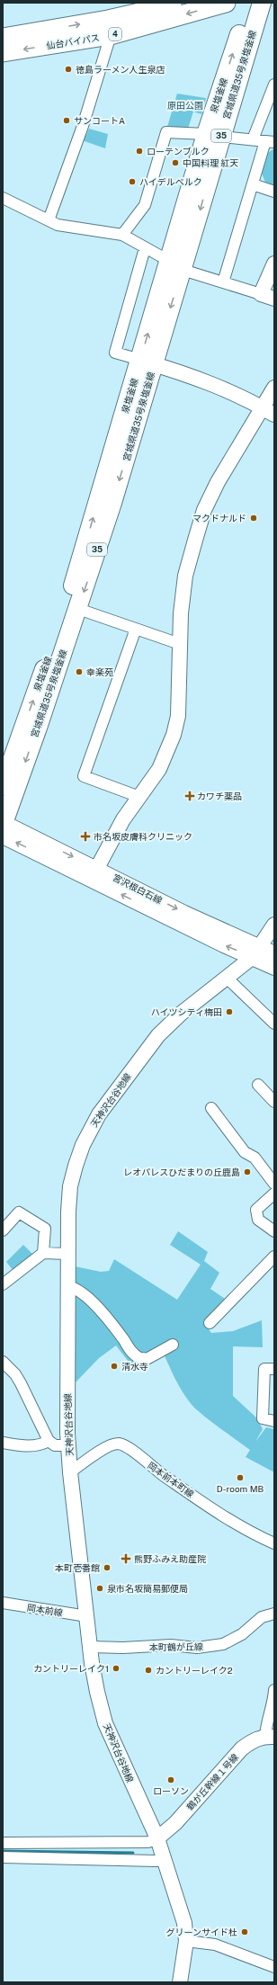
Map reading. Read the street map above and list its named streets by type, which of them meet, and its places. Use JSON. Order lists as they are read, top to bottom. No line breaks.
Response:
{"streets":{"highway":["4","仙台バイパス"],"main road":["宮城県道35号泉塩釜線","泉塩釜線","35"],"street":["宮沢根白石線","天神沢台谷地線","岡本前本町線","岡本前線","本町鶴が丘線","鶴が丘幹線１号線"]},"crossings":[["宮城県道35号泉塩釜線","泉塩釜線"],["宮城県道35号泉塩釜線","宮沢根白石線"],["宮沢根白石線","天神沢台谷地線"],["天神沢台谷地線","岡本前本町線"],["天神沢台谷地線","岡本前線"],["天神沢台谷地線","本町鶴が丘線"],["天神沢台谷地線","鶴が丘幹線１号線"]],"one_way":["宮城県道35号泉塩釜線","泉塩釜線"],"parks":["原田公園"],"places":{"other":["徳島ラーメン人生泉店","サンコートA","ローテンブルク","中国料理 紅天","ハイデルベルク","マクドナルド","幸楽苑","ハイツシティ梅田","レオパレスひだまりの丘鹿島","清水寺","D-room MB","本町壱番館","泉市名坂簡易郵便局","カントリーレイク1","カントリーレイク2","ローソン","グリーンサイド杜"],"health":["カワチ薬品","市名坂皮膚科クリニック","熊野ふみえ助産院"]}}
